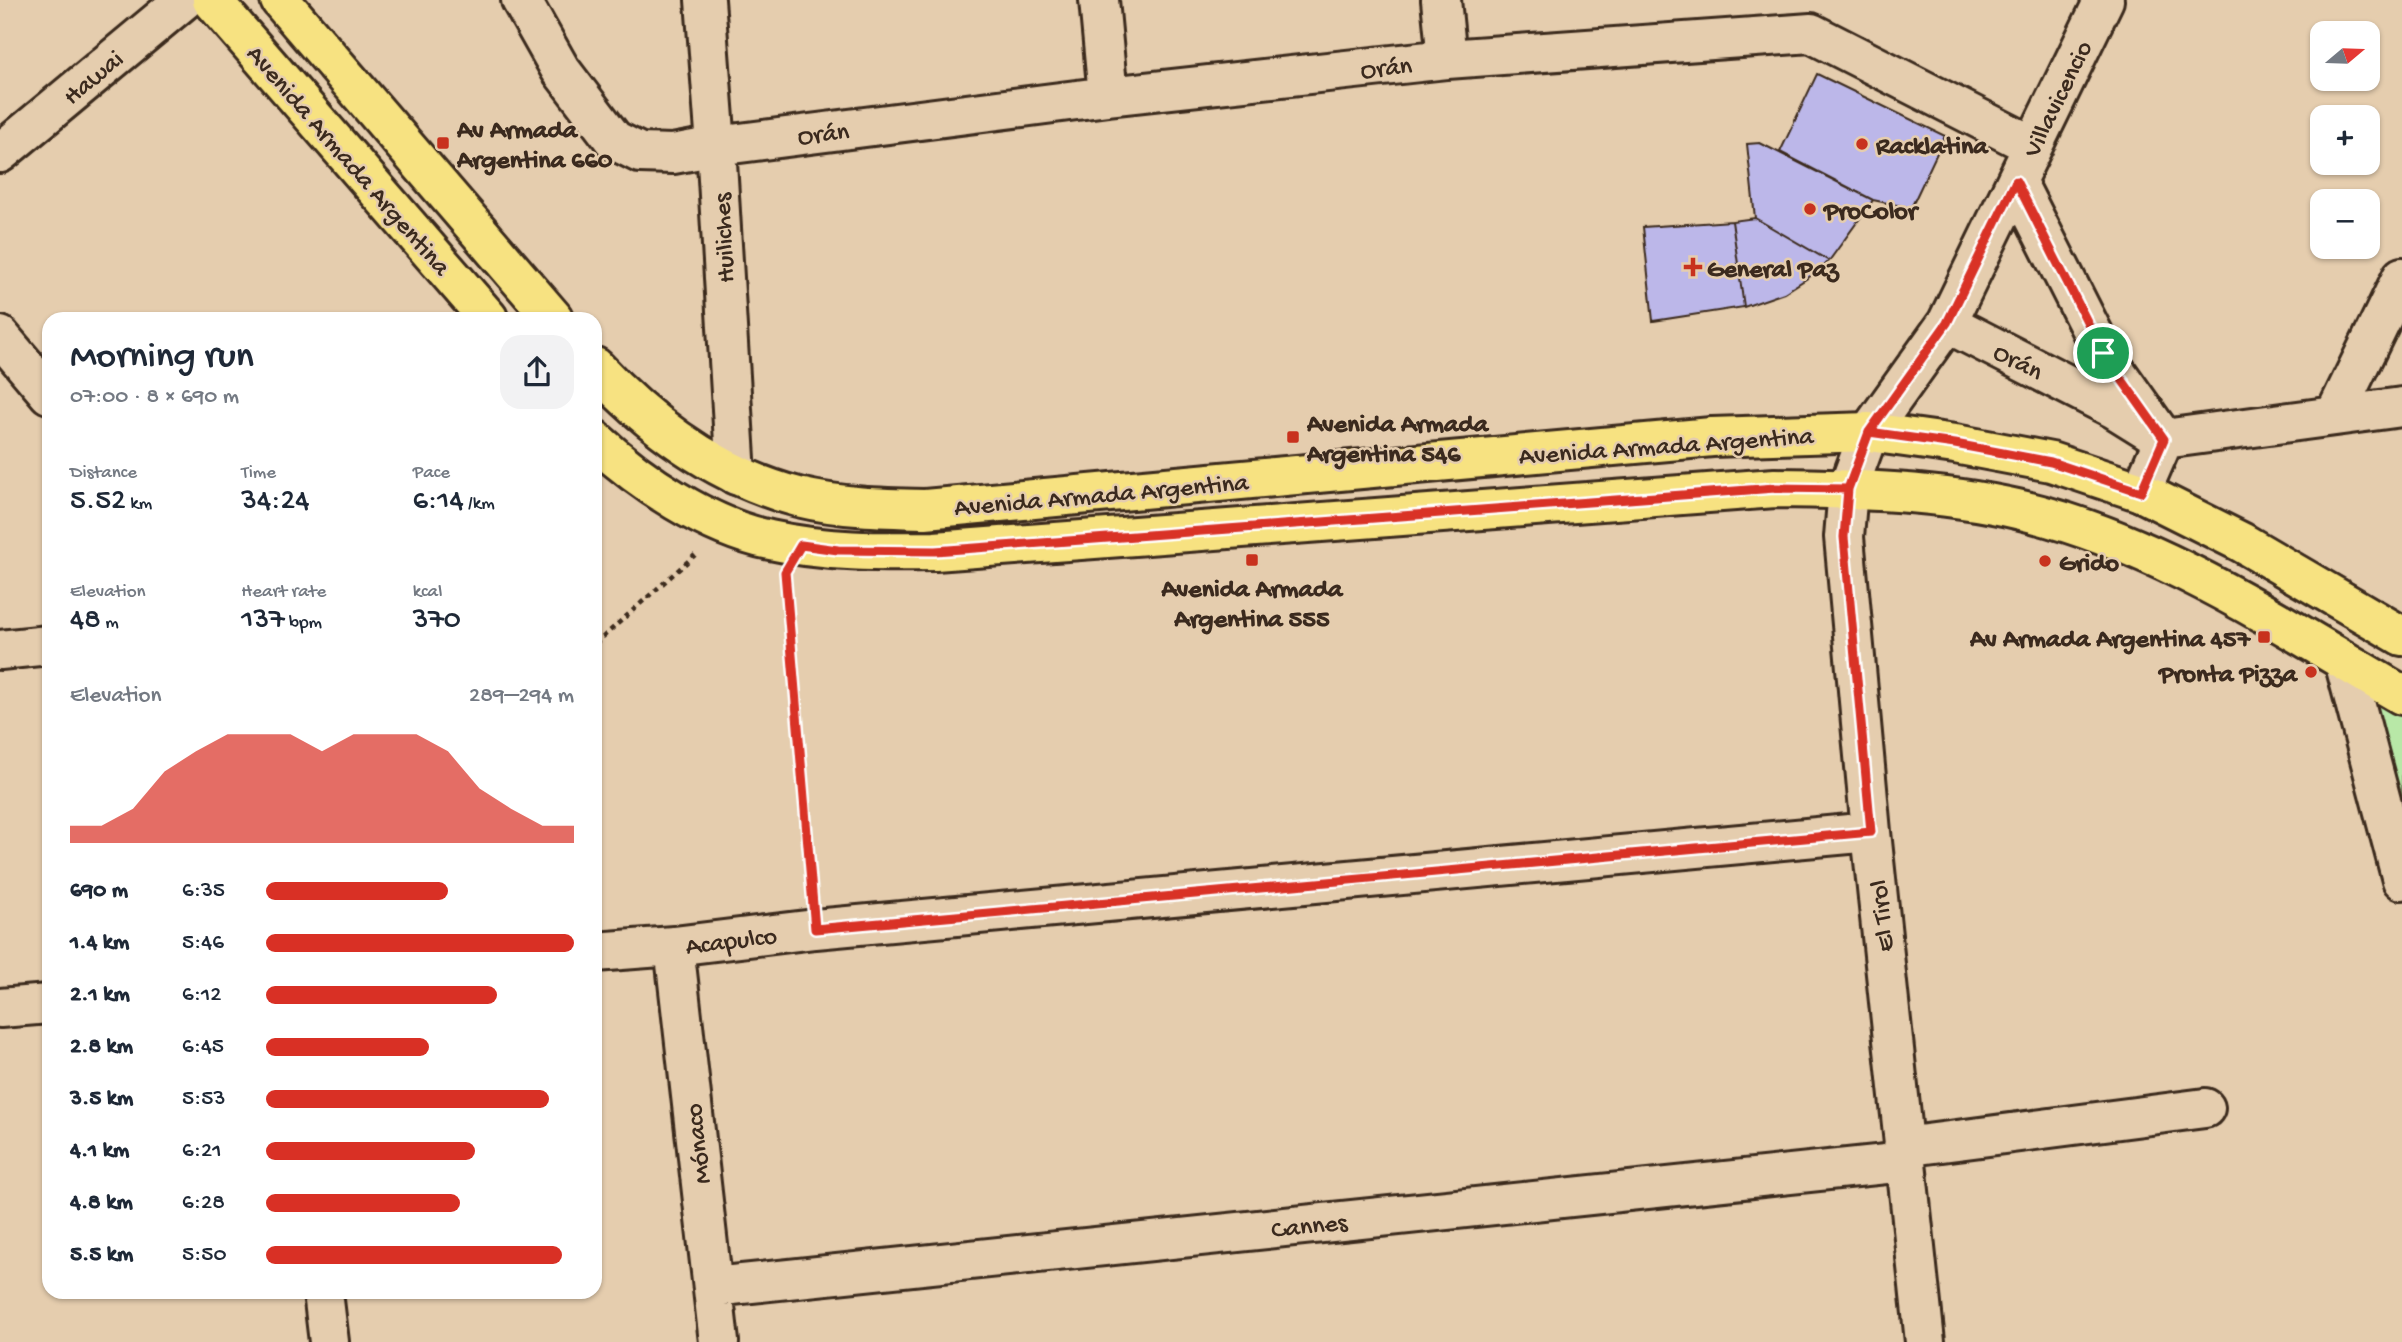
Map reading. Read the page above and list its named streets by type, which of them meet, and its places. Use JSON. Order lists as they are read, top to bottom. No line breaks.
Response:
{"streets":{"main road":["Avenida Armada Argentina"],"street":["Orán","Hawai","Villavicencio","Huiliches","El Tirol","Acapulco","Mónaco","Cannes"]},"crossings":[["Orán","Villavicencio"],["Orán","Huiliches"],["Villavicencio","Avenida Armada Argentina"],["Villavicencio","El Tirol"],["Avenida Armada Argentina","Huiliches"],["Avenida Armada Argentina","El Tirol"],["El Tirol","Acapulco"],["El Tirol","Cannes"],["Acapulco","Mónaco"],["Mónaco","Cannes"]],"places":{"transit":["Av Armada Argentina 660","Avenida Armada Argentina 546","Avenida Armada Argentina 555","Av Armada Argentina 457"],"other":["Racklatina","ProColor","Grido","Pronta Pizza"],"health":["General Paz"]},"north":"right","page":{"map_buttons":["+","−"],"heading":["Morning run","07:00 · 8 × 690 m"],"stats":[["Distance","5.52 km"],["Time","34:24"],["Pace","6:14 /km"],["Elevation","48 m"],["Heart rate","137 bpm"],["kcal","370"]],"chart":["Elevation","289–294 m"],"list":[{"name":"690 m","note":"6:35"},{"name":"1.4 km","note":"5:46"},{"name":"2.1 km","note":"6:12"},{"name":"2.8 km","note":"6:45"},{"name":"3.5 km","note":"5:53"},{"name":"4.1 km","note":"6:21"},{"name":"4.8 km","note":"6:28"},{"name":"5.5 km","note":"5:50"}]}}
